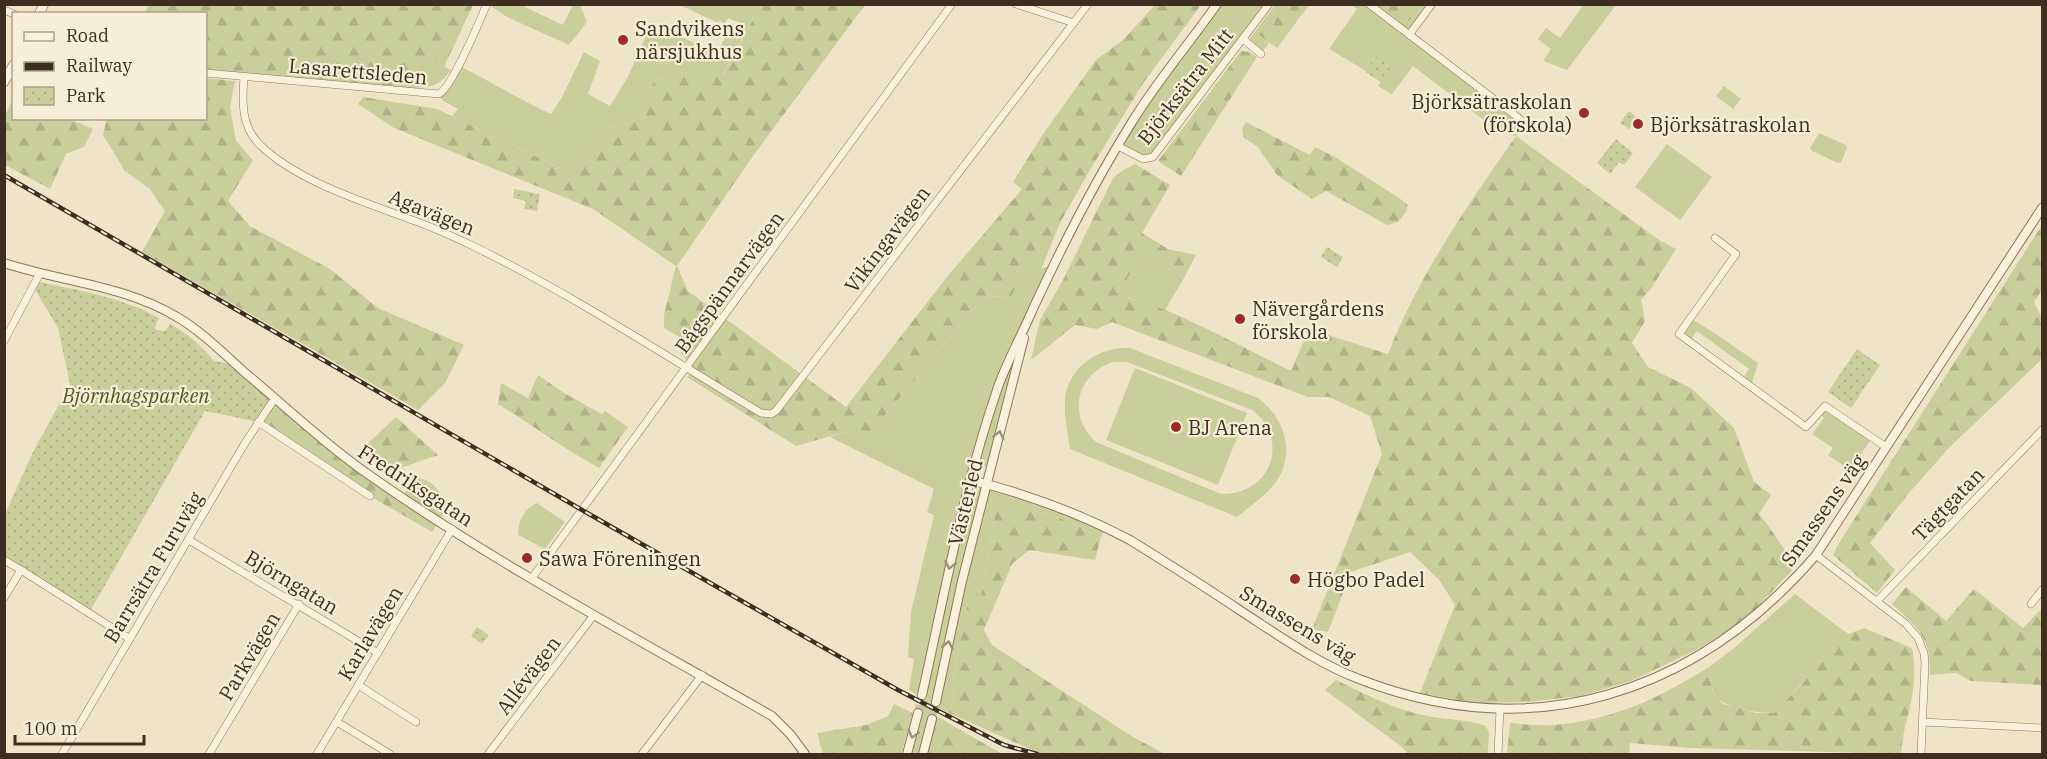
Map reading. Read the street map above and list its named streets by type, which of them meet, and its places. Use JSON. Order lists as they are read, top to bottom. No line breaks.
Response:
{"streets":{"street":["Lasarettsleden","Björksätra Mitt","Agavägen","Vikingavägen","Bågspännarvägen","Fredriksgatan","Västerled","Tägtgatan","Smassens väg","Barrsätra Furuväg","Björngatan","Karlavägen","Parkvägen","Allévägen"]},"crossings":[["Lasarettsleden","Agavägen"],["Björksätra Mitt","Västerled"],["Agavägen","Vikingavägen"],["Agavägen","Bågspännarvägen"],["Vikingavägen","Bågspännarvägen"],["Bågspännarvägen","Fredriksgatan"],["Fredriksgatan","Barrsätra Furuväg"],["Fredriksgatan","Karlavägen"],["Fredriksgatan","Allévägen"],["Västerled","Smassens väg"],["Barrsätra Furuväg","Björngatan"],["Björngatan","Karlavägen"],["Björngatan","Parkvägen"]],"parks":["Björnhagsparken"],"places":["Sandvikens närsjukhus","Björksätraskolan (förskola)","Björksätraskolan","Nävergårdens förskola","BJ Arena","Sawa Föreningen","Högbo Padel"],"legend":["Road","Railway","Park"],"scale_bar":"100 m"}
